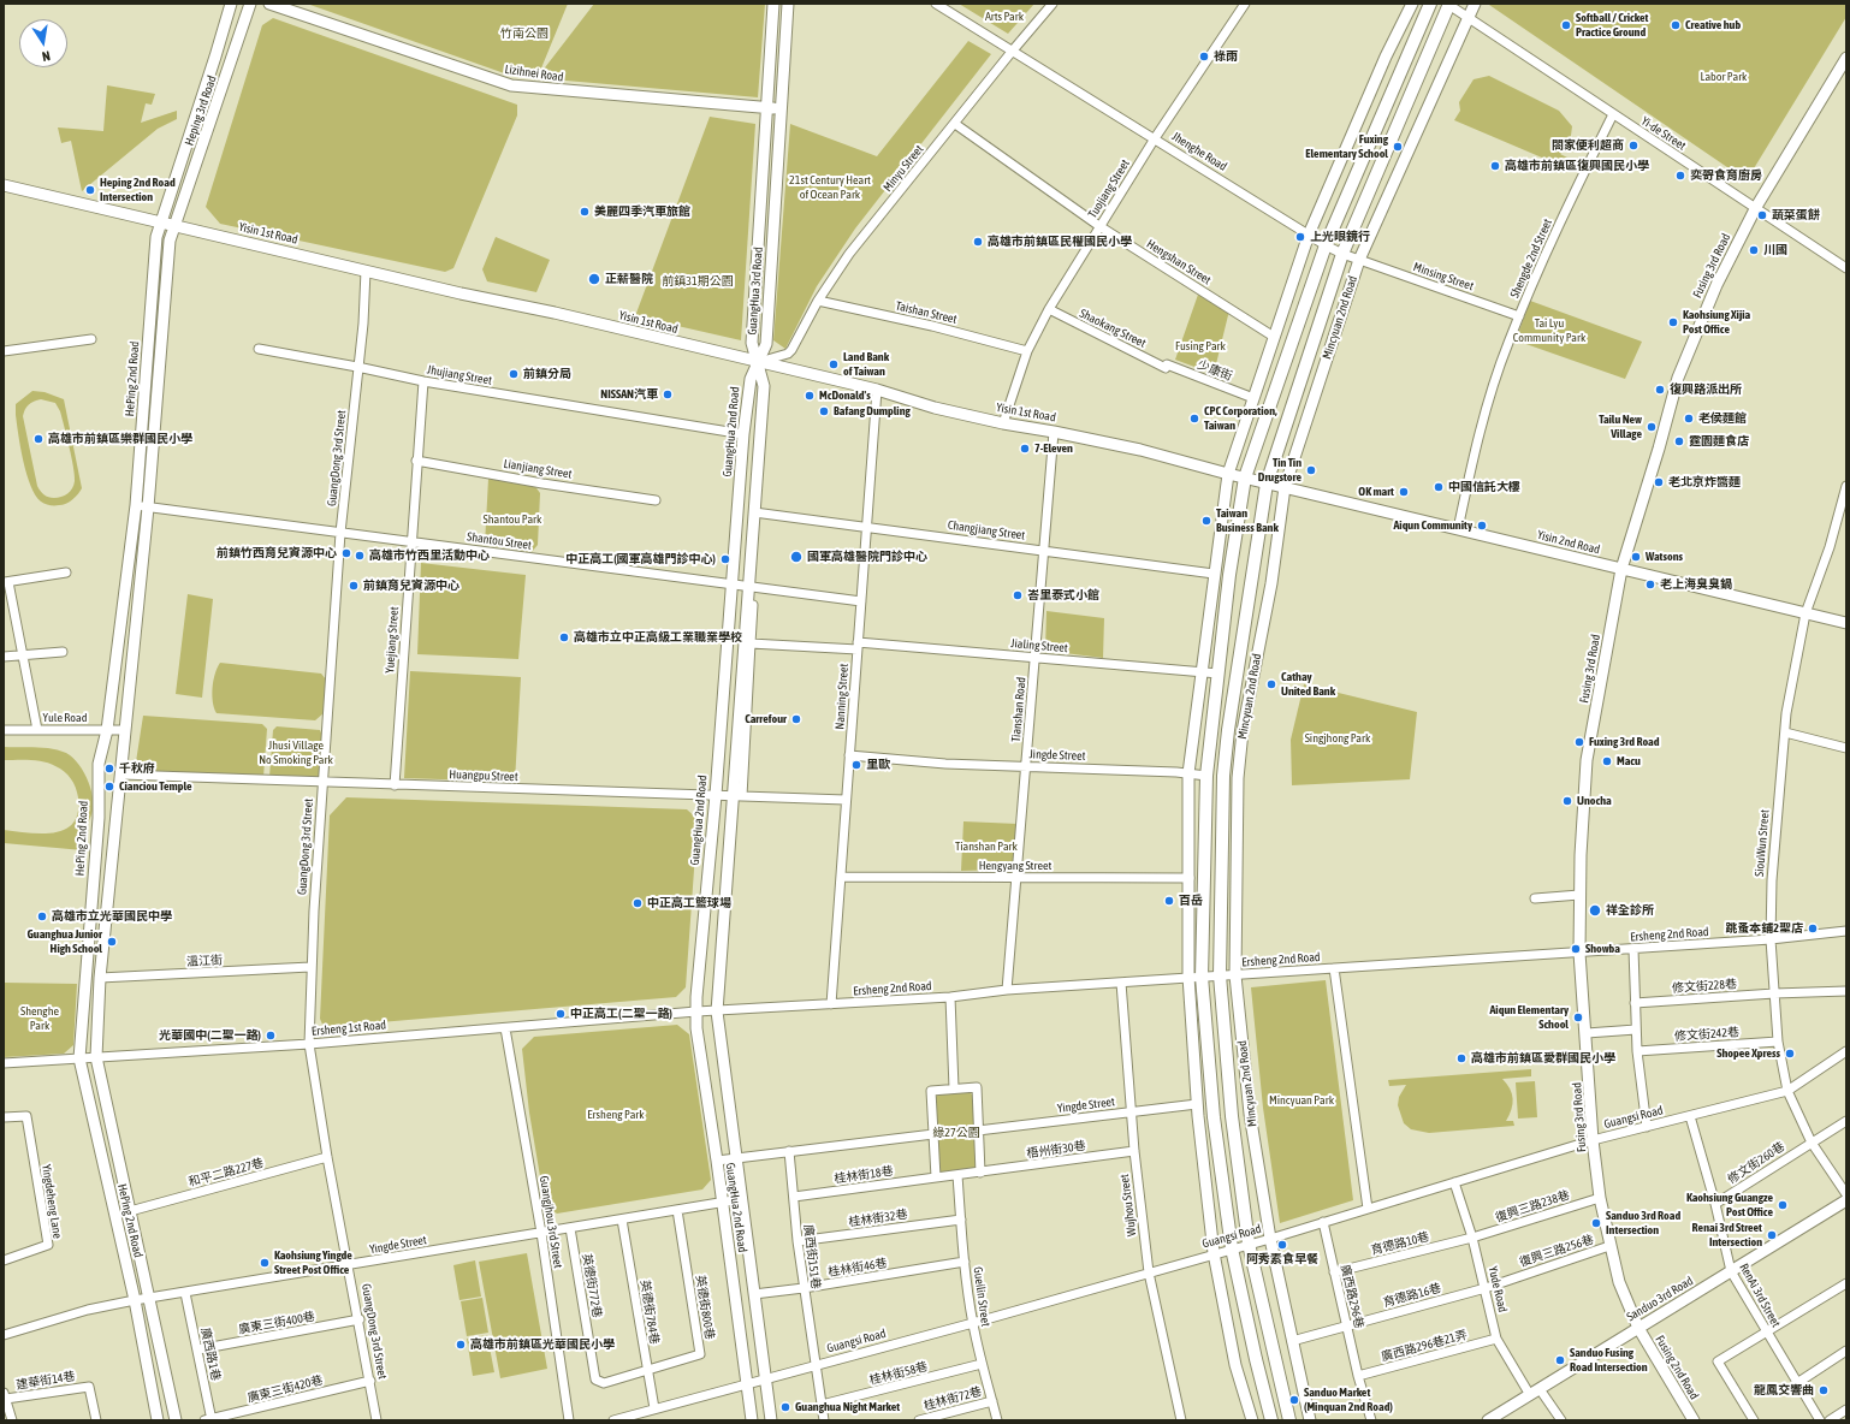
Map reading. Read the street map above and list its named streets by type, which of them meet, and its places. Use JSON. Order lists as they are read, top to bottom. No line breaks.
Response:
{"streets":{"main road":["Mincyuan 2nd Road"],"street":["Lizihnei Road","Heping 3rd Road","Yi-de Street","Jhenghe Road","Minyu Street","Tuojiang Street","Yisin 1st Road","Shengde 2nd Street","Hengshan Street","Fusing 3rd Road","Minsing Street","GuangHua 3rd Road","Taishan Street","Shaokang Street","少康街","Jhujiang Street","HePing 2nd Road","GuangHua 2nd Road","GuangDong 3rd Street","Lianjiang Street","Changjiang Street","Shantou Street","Yisin 2nd Road","Yuejiang Street","Jialing Street","Nanning Street","Tianshan Road","Yule Road","Jingde Street","Huangpu Street","SiouWun Street","Hengyang Street","Ersheng 2nd Road","溫江街","修文街228巷","Ersheng 1st Road","修文街242巷","Yingde Street","Guangsi Road","梧州街30巷","修文街260巷","和平二路227巷","桂林街18巷","Yingdeheng Lane","Wujhou Street","復興三路238巷","桂林街32巷","Guangjhou 3rd Street","育德路10巷","復興三路256巷","廣西街151巷","桂林街46巷","英德街772巷","Yude Road","育德路16巷","RenAi 3rd Street","Gueilin Street","廣西路296巷","Sanduo 3rd Road","英德街800巷","英德街784巷","廣東三街400巷","廣西路296巷21弄","廣西路1巷","Fusing 2nd Road","桂林街58巷","建華街14巷","廣東三街420巷","桂林街72巷"]},"crossings":[["Lizihnei Road","GuangHua 3rd Road"],["Heping 3rd Road","Yisin 1st Road"],["Heping 3rd Road","HePing 2nd Road"],["Yi-de Street","Shengde 2nd Street"],["Yi-de Street","Fusing 3rd Road"],["Yi-de Street","Mincyuan 2nd Road"],["Jhenghe Road","Minyu Street"],["Jhenghe Road","Tuojiang Street"],["Jhenghe Road","Minsing Street"],["Jhenghe Road","Mincyuan 2nd Road"],["Minyu Street","Yisin 1st Road"],["Minyu Street","Hengshan Street"],["Minyu Street","GuangHua 3rd Road"],["Minyu Street","Taishan Street"],["Minyu Street","GuangHua 2nd Road"],["Tuojiang Street","Yisin 1st Road"],["Tuojiang Street","Hengshan Street"],["Tuojiang Street","Taishan Street"],["Tuojiang Street","Shaokang Street"],["Yisin 1st Road","GuangHua 3rd Road"],["Yisin 1st Road","Mincyuan 2nd Road"],["Yisin 1st Road","HePing 2nd Road"],["Yisin 1st Road","GuangHua 2nd Road"],["Yisin 1st Road","GuangDong 3rd Street"],["Yisin 1st Road","Yisin 2nd Road"],["Yisin 1st Road","Nanning Street"],["Yisin 1st Road","Tianshan Road"],["Shengde 2nd Street","Minsing Street"],["Shengde 2nd Street","Yisin 2nd Road"],["Fusing 3rd Road","Yisin 2nd Road"],["Fusing 3rd Road","Ersheng 2nd Road"],["Fusing 3rd Road","Guangsi Road"],["Fusing 3rd Road","復興三路238巷"],["Fusing 3rd Road","復興三路256巷"],["Fusing 3rd Road","Sanduo 3rd Road"],["Fusing 3rd Road","Fusing 2nd Road"],["Minsing Street","Mincyuan 2nd Road"],["GuangHua 3rd Road","GuangHua 2nd Road"],["Mincyuan 2nd Road","Yisin 2nd Road"],["Mincyuan 2nd Road","Ersheng 2nd Road"],["Mincyuan 2nd Road","Guangsi Road"],["Mincyuan 2nd Road","育德路16巷"],["Shaokang Street","少康街"],["Jhujiang Street","GuangHua 2nd Road"],["Jhujiang Street","GuangDong 3rd Street"],["Jhujiang Street","Yuejiang Street"],["HePing 2nd Road","Shantou Street"],["HePing 2nd Road","Yule Road"],["HePing 2nd Road","Huangpu Street"],["HePing 2nd Road","溫江街"],["HePing 2nd Road","Ersheng 1st Road"],["HePing 2nd Road","Yingde Street"],["HePing 2nd Road","和平二路227巷"],["GuangHua 2nd Road","Changjiang Street"],["GuangHua 2nd Road","Shantou Street"],["GuangHua 2nd Road","Huangpu Street"],["GuangHua 2nd Road","Ersheng 2nd Road"],["GuangHua 2nd Road","Ersheng 1st Road"],["GuangHua 2nd Road","Yingde Street"],["GuangHua 2nd Road","Guangsi Road"],["GuangHua 2nd Road","桂林街46巷"],["GuangDong 3rd Street","Shantou Street"],["GuangDong 3rd Street","Huangpu Street"],["GuangDong 3rd Street","溫江街"],["GuangDong 3rd Street","Ersheng 1st Road"],["GuangDong 3rd Street","Yingde Street"],["GuangDong 3rd Street","和平二路227巷"],["GuangDong 3rd Street","廣東三街400巷"],["GuangDong 3rd Street","廣東三街420巷"],["Lianjiang Street","Yuejiang Street"],["Changjiang Street","Nanning Street"],["Changjiang Street","Tianshan Road"],["Shantou Street","Yuejiang Street"],["Shantou Street","Nanning Street"],["Yisin 2nd Road","SiouWun Street"],["Yuejiang Street","Huangpu Street"],["Jialing Street","Nanning Street"],["Jialing Street","Tianshan Road"],["Nanning Street","Jingde Street"],["Nanning Street","Huangpu Street"],["Nanning Street","Hengyang Street"],["Nanning Street","Ersheng 2nd Road"],["Tianshan Road","Jingde Street"],["Tianshan Road","Hengyang Street"],["Tianshan Road","Ersheng 2nd Road"],["SiouWun Street","Ersheng 2nd Road"],["SiouWun Street","修文街228巷"],["SiouWun Street","修文街242巷"],["SiouWun Street","Guangsi Road"],["SiouWun Street","修文街260巷"],["Ersheng 2nd Road","Ersheng 1st Road"],["Ersheng 2nd Road","Wujhou Street"],["Ersheng 1st Road","Guangjhou 3rd Street"],["Yingde Street","Wujhou Street"],["Yingde Street","Guangjhou 3rd Street"],["Yingde Street","英德街772巷"],["Yingde Street","英德街800巷"],["Yingde Street","英德街784巷"],["Yingde Street","廣西路1巷"],["Guangsi Road","Wujhou Street"],["Guangsi Road","廣西街151巷"],["Guangsi Road","Yude Road"],["Guangsi Road","RenAi 3rd Street"],["Guangsi Road","Gueilin Street"],["Guangsi Road","廣西路296巷"],["Guangsi Road","英德街784巷"],["梧州街30巷","Wujhou Street"],["修文街260巷","RenAi 3rd Street"],["桂林街18巷","廣西街151巷"],["復興三路238巷","育德路10巷"],["復興三路238巷","Yude Road"],["桂林街32巷","廣西街151巷"],["桂林街32巷","Gueilin Street"],["育德路10巷","Yude Road"],["育德路10巷","廣西路296巷"],["復興三路256巷","Yude Road"],["復興三路256巷","育德路16巷"],["廣西街151巷","桂林街46巷"],["廣西街151巷","桂林街58巷"],["桂林街46巷","Gueilin Street"],["英德街772巷","英德街800巷"],["英德街772巷","英德街784巷"],["Yude Road","育德路16巷"],["Yude Road","Sanduo 3rd Road"],["Yude Road","廣西路296巷21弄"],["育德路16巷","廣西路296巷"],["RenAi 3rd Street","Sanduo 3rd Road"],["Gueilin Street","桂林街58巷"],["Gueilin Street","桂林街72巷"],["廣西路296巷","廣西路296巷21弄"],["Sanduo 3rd Road","Fusing 2nd Road"],["英德街800巷","英德街784巷"],["廣東三街400巷","廣西路1巷"],["廣西路1巷","廣東三街420巷"]],"parks":["Arts Park","竹南公園","Labor Park","21st Century Heart of Ocean Park","前鎮31期公園","Tai Lyu Community Park","Fusing Park","Shantou Park","Singjhong Park","Jhusi Village No Smoking Park","Tianshan Park","Shenghe Park","Mincyuan Park","Ersheng Park","綠27公園"],"places":["Softball / Cricket Practice Ground","Creative hub","祿雨","閤家便利超商","Fuxing Elementary School","高雄市前鎮區復興國民小學","奕哿食育廚房","Heping 2nd Road Intersection","美麗四季汽車旅館","蔬菜蛋餅","上光眼鏡行","高雄市前鎮區民權國民小學","川國","正薪醫院","Kaohsiung Xijia Post Office","Land Bank of Taiwan","前鎮分局","復興路派出所","NISSAN汽車","McDonald's","Bafang Dumpling","CPC Corporation, Taiwan","老侯麵館","Tailu New Village","高雄市前鎮區樂群國民小學","霆園麵食店","7-Eleven","Tin Tin Drugstore","老北京炸醬麵","中國信託大樓","OK mart","Taiwan Business Bank","Aiqun Community","前鎮竹西育兒資源中心","高雄市竹西里活動中心","國軍高雄醫院門診中心","Watsons","中正高工(國軍高雄門診中心)","老上海臭臭鍋","前鎮育兒資源中心","峇里泰式小館","高雄市立中正高級工業職業學校","Cathay United Bank","Carrefour","Fuxing 3rd Road","Macu","里歐","千秋府","Cianciou Temple","Unocha","百岳","中正高工籃球場","祥全診所","高雄市立光華國民中學","跳蚤本鋪2聖店","Guanghua Junior High School","Showba","中正高工(二聖一路)","Aiqun Elementary School","光華國中(二聖一路)","Shopee Xpress","高雄市前鎮區愛群國民小學","Kaohsiung Guangze Post Office","Sanduo 3rd Road Intersection","Renai 3rd Street Intersection","阿秀素食早餐","Kaohsiung Yingde Street Post Office","高雄市前鎮區光華國民小學","Sanduo Fusing Road Intersection","龍鳳交響曲","Sanduo Market (Minquan 2nd Road)","Guanghua Night Market"],"north":"bottom"}
